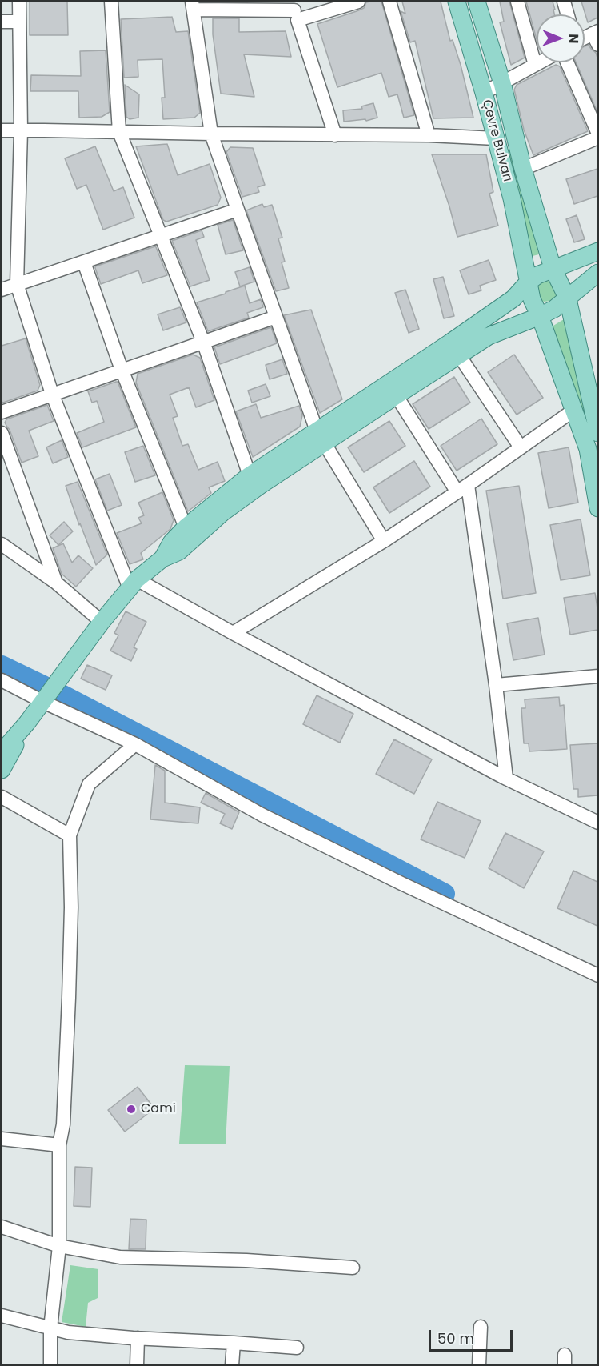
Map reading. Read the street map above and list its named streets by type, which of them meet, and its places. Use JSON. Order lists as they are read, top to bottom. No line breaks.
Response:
{"streets":{"main road":["Çevre Bulvarı"]},"places":["Cami"],"scale_bar":"50 m","north":"right"}
